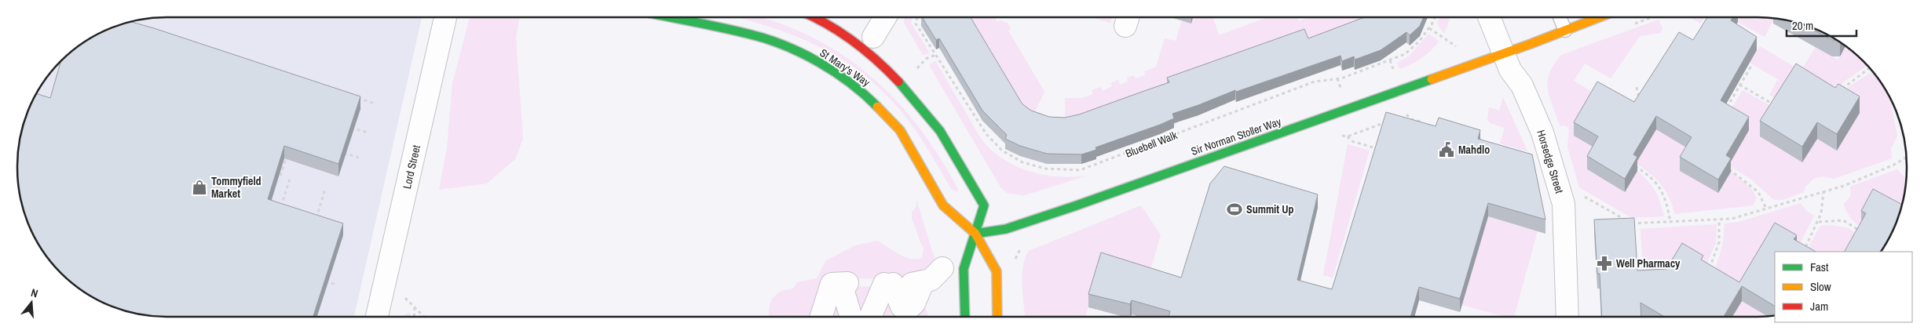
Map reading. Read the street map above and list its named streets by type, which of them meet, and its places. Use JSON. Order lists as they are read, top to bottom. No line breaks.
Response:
{"streets":{"main road":["St Mary's Way","Sir Norman Stoller Way"],"street":["Horsedge Street","Lord Street"],"path":["Bluebell Walk"]},"crossings":[["St Mary's Way","Sir Norman Stoller Way"],["Sir Norman Stoller Way","Horsedge Street"]],"places":{"public building":["Mahdlo"],"shop":["Tommyfield Market"],"sports":["Summit Up"],"pharmacy":["Well Pharmacy"]},"legend":["Fast","Slow","Jam"],"scale_bar":"20 m","north":"top"}
